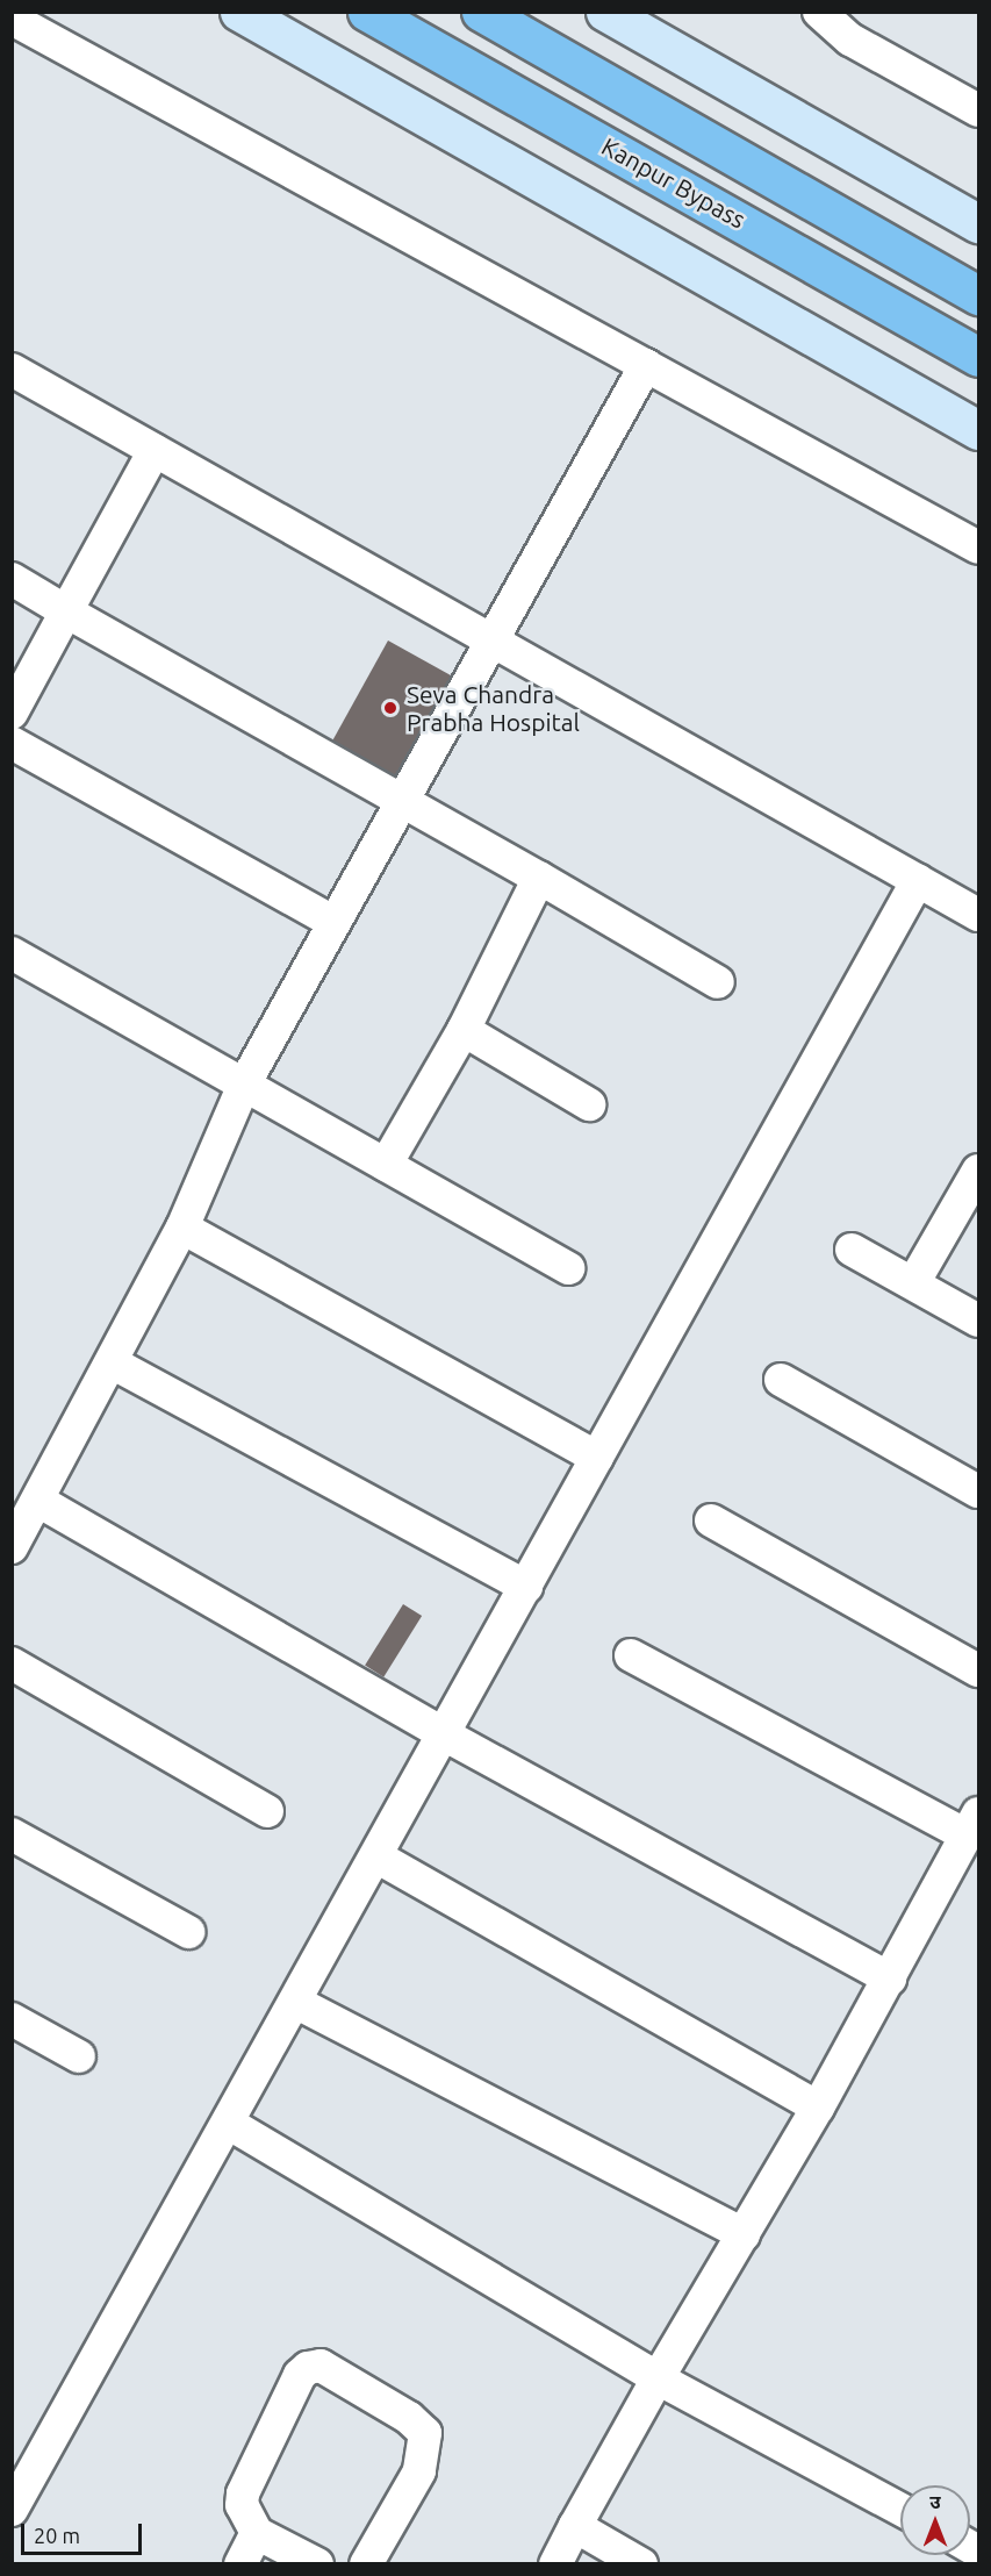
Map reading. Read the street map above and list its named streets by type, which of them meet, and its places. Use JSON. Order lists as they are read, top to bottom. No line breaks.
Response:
{"streets":{"highway":["Kanpur Bypass"]},"places":["Seva Chandra Prabha Hospital"],"scale_bar":"20 m","north":"top"}
